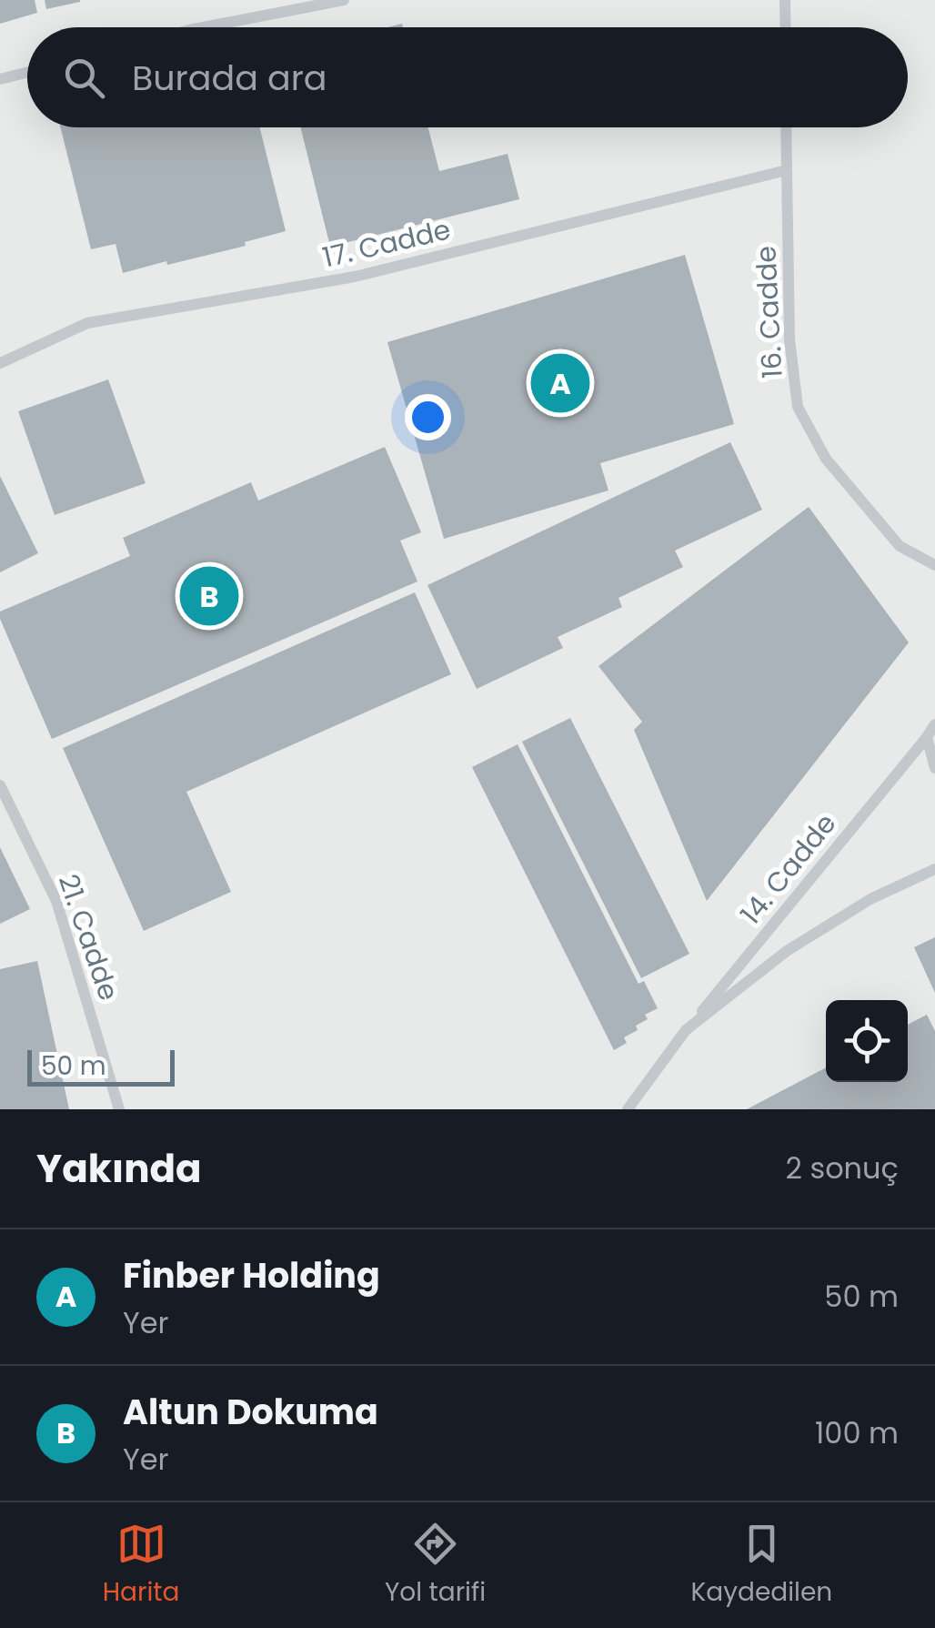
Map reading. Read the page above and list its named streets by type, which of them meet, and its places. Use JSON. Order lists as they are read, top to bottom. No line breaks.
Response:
{"streets":{"lane":["17. Cadde","16. Cadde","14. Cadde","21. Cadde"]},"crossings":[["17. Cadde","16. Cadde"]],"scale_bar":"50 m","page":{"search":"Burada ara","pins":["A","B"],"scale":"50 m","heading":["Yakında","2 sonuç"],"list":[{"mark":"A","name":"Finber Holding","note":"Yer","value":"50 m"},{"mark":"B","name":"Altun Dokuma","note":"Yer","value":"100 m"}],"nav":["Harita","Yol tarifi","Kaydedilen"]}}
